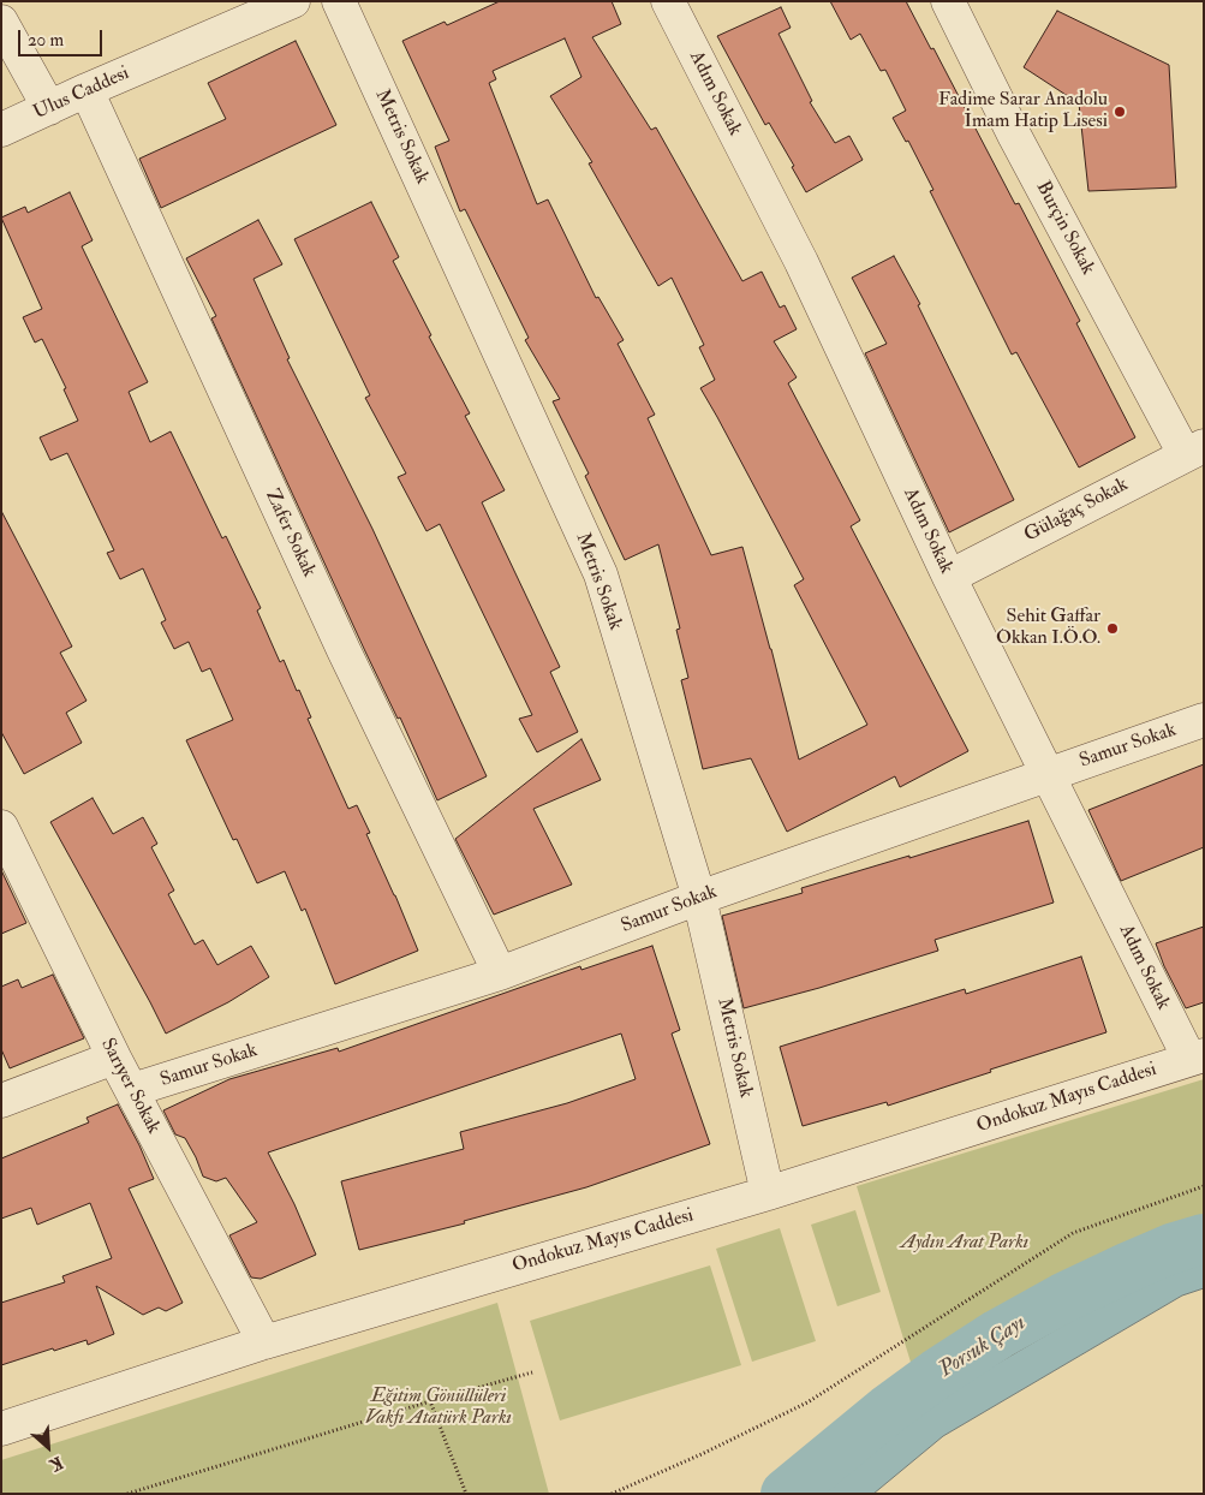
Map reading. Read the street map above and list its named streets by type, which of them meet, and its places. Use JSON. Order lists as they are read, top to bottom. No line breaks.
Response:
{"streets":{"street":["Ulus Caddesi","Adım Sokak","Metris Sokak","Burçin Sokak","Gülağaç Sokak","Zafer Sokak","Samur Sokak","Sarıyer Sokak","Ondokuz Mayıs Caddesi"]},"crossings":[["Ulus Caddesi","Zafer Sokak"],["Adım Sokak","Gülağaç Sokak"],["Adım Sokak","Samur Sokak"],["Adım Sokak","Ondokuz Mayıs Caddesi"],["Metris Sokak","Samur Sokak"],["Metris Sokak","Ondokuz Mayıs Caddesi"],["Burçin Sokak","Gülağaç Sokak"],["Zafer Sokak","Samur Sokak"],["Samur Sokak","Sarıyer Sokak"],["Sarıyer Sokak","Ondokuz Mayıs Caddesi"]],"water":["Porsuk Çayı"],"parks":["Aydın Arat Parkı","Eğitim Gönüllüleri Vakfı Atatürk Parkı"],"places":["Fadime Sarar Anadolu İmam Hatip Lisesi","Sehit Gaffar Okkan I.Ö.O."],"scale_bar":"20 m","north":"bottom right"}
